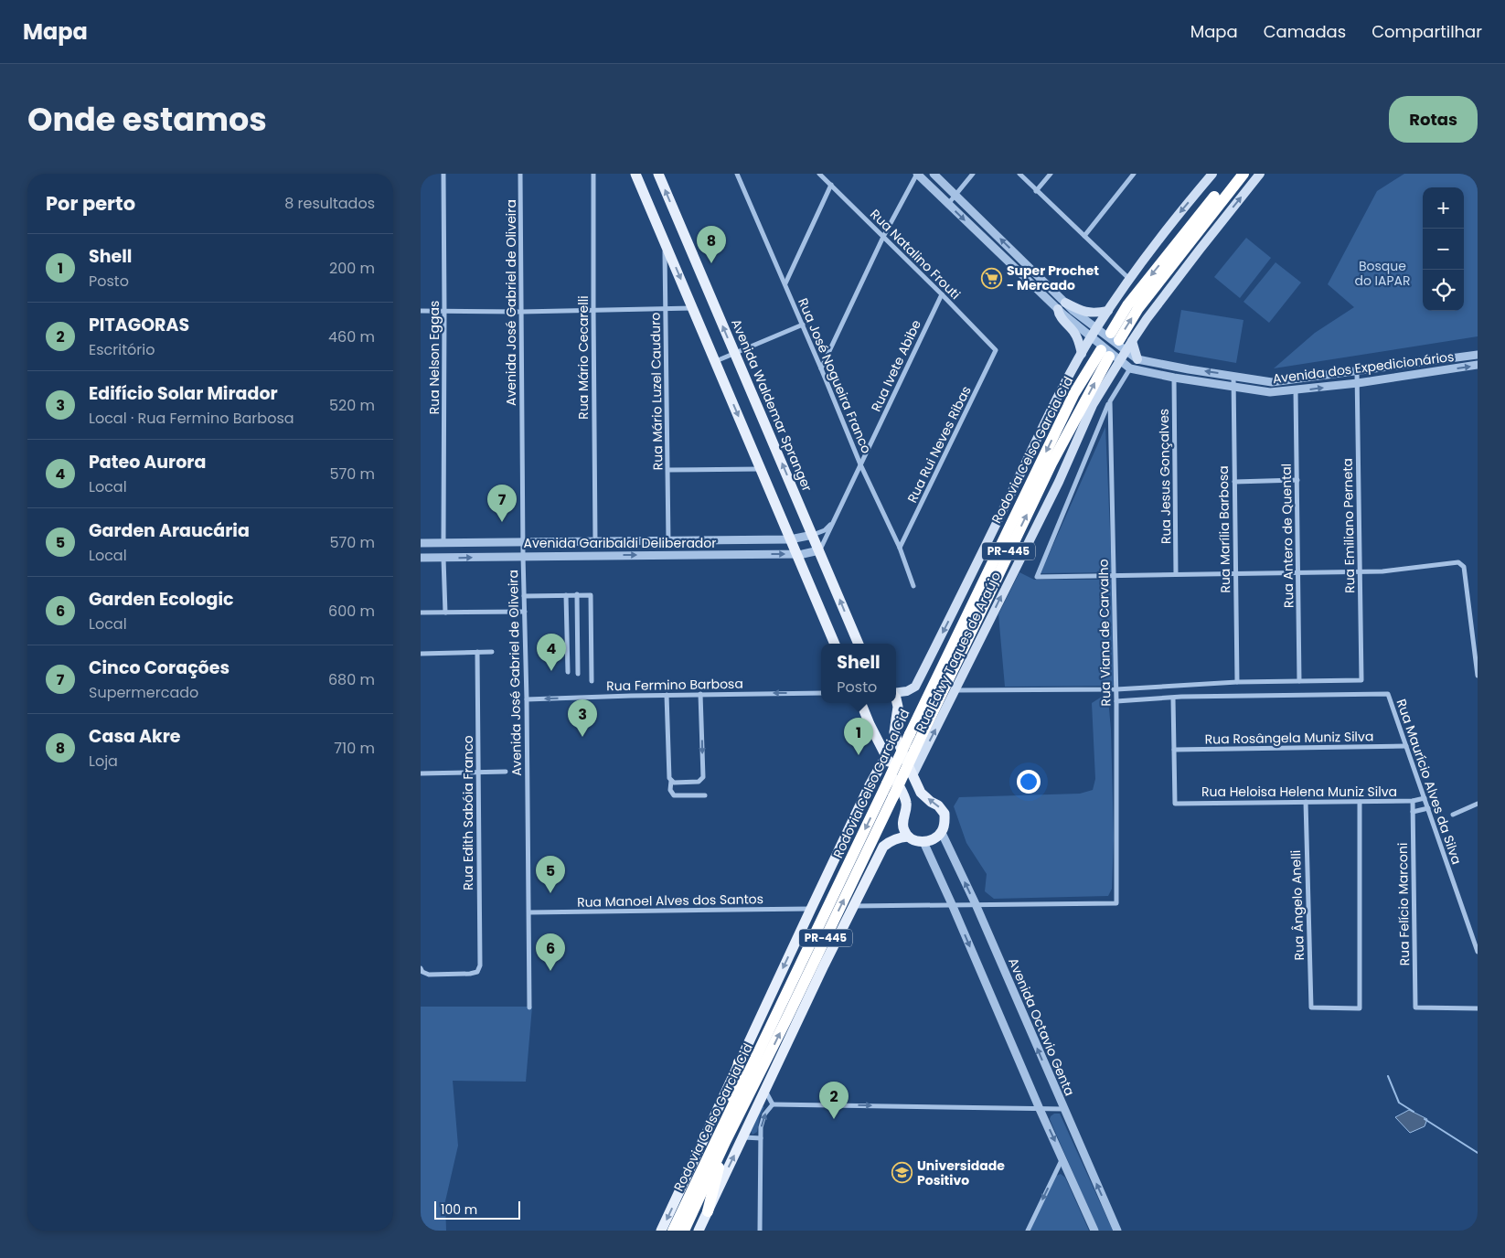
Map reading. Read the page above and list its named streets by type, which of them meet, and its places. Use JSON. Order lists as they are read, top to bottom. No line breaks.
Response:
{"streets":{"highway":["Rodovia Celso Garcia Cid","PR-445"],"main road":["Avenida Waldemar Spranger","Rua Edwy Taques de Araújo"],"street":["Rua Natalino Frouti","Avenida José Gabriel de Oliveira","Rua Nelson Eggas","Rua Mário Cecarelli","Rua Ivete Abibe","Avenida dos Expedicionários","Rua José Nogueira Franco","Rua Mário Luzel Cauduro","Rua Rui Neves Ribas","Rua Jesus Gonçalves","Rua Emiliano Perneta","Rua Marília Barbosa","Rua Antero de Quental","Avenida Garibaldi Deliberador","Rua Viana de Carvalho","Rua Fermino Barbosa","Rua Rosângela Muniz Silva","Rua Maurício Alves da Silva","Rua Heloisa Helena Muniz Silva","Rua Edith Sabóia Franco","Rua Manoel Alves dos Santos","Rua Felício Marconi","Rua Ângelo Anelli","Avenida Octavio Genta"]},"crossings":[["Rua Natalino Frouti","Rua Ivete Abibe"],["Rua Natalino Frouti","Rua Rui Neves Ribas"],["Avenida José Gabriel de Oliveira","Avenida Garibaldi Deliberador"],["Avenida José Gabriel de Oliveira","Rua Fermino Barbosa"],["Avenida José Gabriel de Oliveira","Rua Manoel Alves dos Santos"],["Rua Nelson Eggas","Avenida Garibaldi Deliberador"],["Rua Mário Cecarelli","Avenida Garibaldi Deliberador"],["Rua Ivete Abibe","Rua José Nogueira Franco"],["Rua Ivete Abibe","Avenida Waldemar Spranger"],["Rua Ivete Abibe","Avenida Garibaldi Deliberador"],["Avenida dos Expedicionários","Rodovia Celso Garcia Cid"],["Avenida dos Expedicionários","Rua Jesus Gonçalves"],["Avenida dos Expedicionários","Rua Emiliano Perneta"],["Avenida dos Expedicionários","Rua Marília Barbosa"],["Avenida dos Expedicionários","Rua Antero de Quental"],["Rua José Nogueira Franco","Rua Rui Neves Ribas"],["Rua Mário Luzel Cauduro","Avenida Garibaldi Deliberador"],["Avenida Waldemar Spranger","Avenida Garibaldi Deliberador"],["Rodovia Celso Garcia Cid","Rua Edwy Taques de Araújo"],["Rua Emiliano Perneta","Rua Antero de Quental"],["Rua Viana de Carvalho","Rua Maurício Alves da Silva"],["Rua Viana de Carvalho","Avenida Octavio Genta"],["Rua Rosângela Muniz Silva","Rua Maurício Alves da Silva"],["Rua Rosângela Muniz Silva","Rua Heloisa Helena Muniz Silva"],["Rua Maurício Alves da Silva","Rua Heloisa Helena Muniz Silva"],["Rua Heloisa Helena Muniz Silva","Rua Felício Marconi"],["Rua Heloisa Helena Muniz Silva","Rua Ângelo Anelli"]],"one_way":["Rua Edwy Taques de Araújo","Rua Fermino Barbosa"],"parks":["Bosque do IAPAR"],"places":{"supermarket":["Super Prochet - Mercado"],"school or university":["Universidade Positivo"]},"scale_bar":"100 m","page":{"header":"Mapa","nav":["Mapa","Camadas","Compartilhar"],"title":"Onde estamos","buttons":"Rotas","heading":["Por perto","8 resultados"],"map_buttons":["+","−"],"pins":["8","7","4","3","1","5","6","2"],"list":[{"mark":"1","name":"Shell","note":"Posto","value":"200 m"},{"mark":"2","name":"PITAGORAS","note":"Escritório","value":"460 m"},{"mark":"3","name":"Edifício Solar Mirador","note":"Local · Rua Fermino Barbosa","value":"520 m"},{"mark":"4","name":"Pateo Aurora","note":"Local","value":"570 m"},{"mark":"5","name":"Garden Araucária","note":"Local","value":"570 m"},{"mark":"6","name":"Garden Ecologic","note":"Local","value":"600 m"},{"mark":"7","name":"Cinco Corações","note":"Supermercado","value":"680 m"},{"mark":"8","name":"Casa Akre","note":"Loja","value":"710 m"}],"popup":["Shell","Posto"],"scale":"100 m"}}
